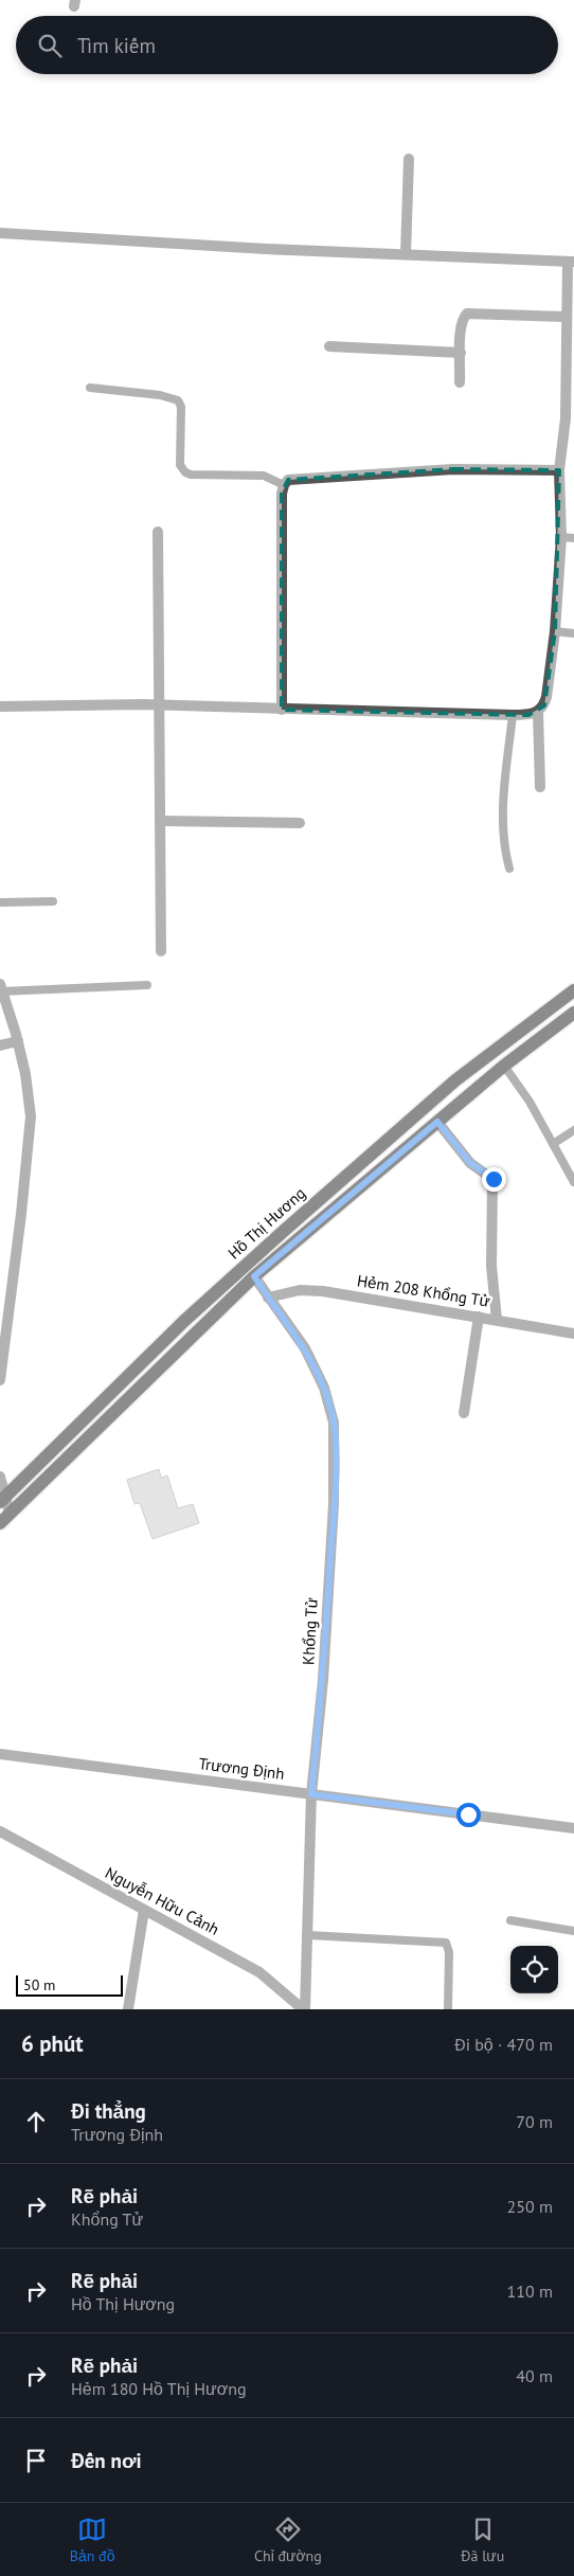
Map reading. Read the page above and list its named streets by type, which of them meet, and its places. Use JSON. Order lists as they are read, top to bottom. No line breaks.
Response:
{"streets":{"main road":["Hồ Thị Hương"],"street":["Hẻm 208 Khổng Tử","Khổng Tử","Trương Định","Nguyễn Hữu Cảnh"]},"crossings":[["Hồ Thị Hương","Khổng Tử"],["Hẻm 208 Khổng Tử","Khổng Tử"],["Khổng Tử","Trương Định"],["Khổng Tử","Nguyễn Hữu Cảnh"]],"scale_bar":"50 m","page":{"search":"Tìm kiếm","scale":"50 m","heading":["6 phút","Đi bộ · 470 m"],"list":[["Đi thẳng","Trương Định","70 m"],["Rẽ phải","Khổng Tử","250 m"],["Rẽ phải","Hồ Thị Hương","110 m"],["Rẽ phải","Hẻm 180 Hồ Thị Hương","40 m"],"Đến nơi"],"nav":["Bản đồ","Chỉ đường","Đã lưu"]}}
